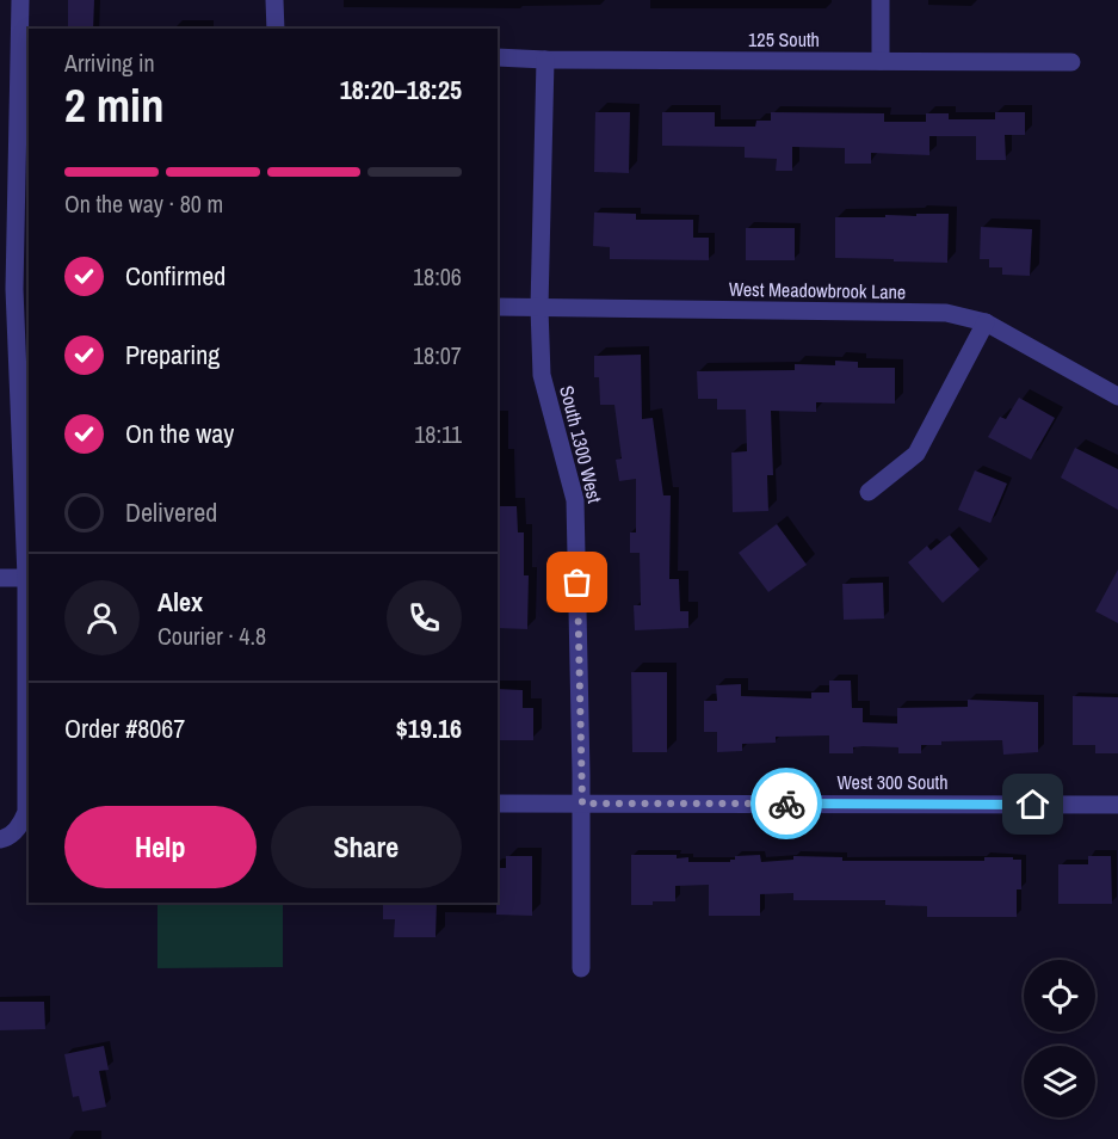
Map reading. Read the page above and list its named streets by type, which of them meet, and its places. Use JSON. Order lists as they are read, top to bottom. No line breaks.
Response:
{"streets":{"street":["125 South","West Meadowbrook Lane","South 1300 West","West 300 South"]},"crossings":[["125 South","South 1300 West"],["West Meadowbrook Lane","South 1300 West"],["South 1300 West","West 300 South"]],"page":{"heading":["2 min","Arriving in","18:20–18:25"],"panel":["Alex","Courier · 4.8","Order #8067","$19.16"],"bar":"On the way · 80 m","list":[["Confirmed","18:06"],["Preparing","18:07"],["On the way","18:11"],"Delivered"],"buttons":["Help","Share"]}}
